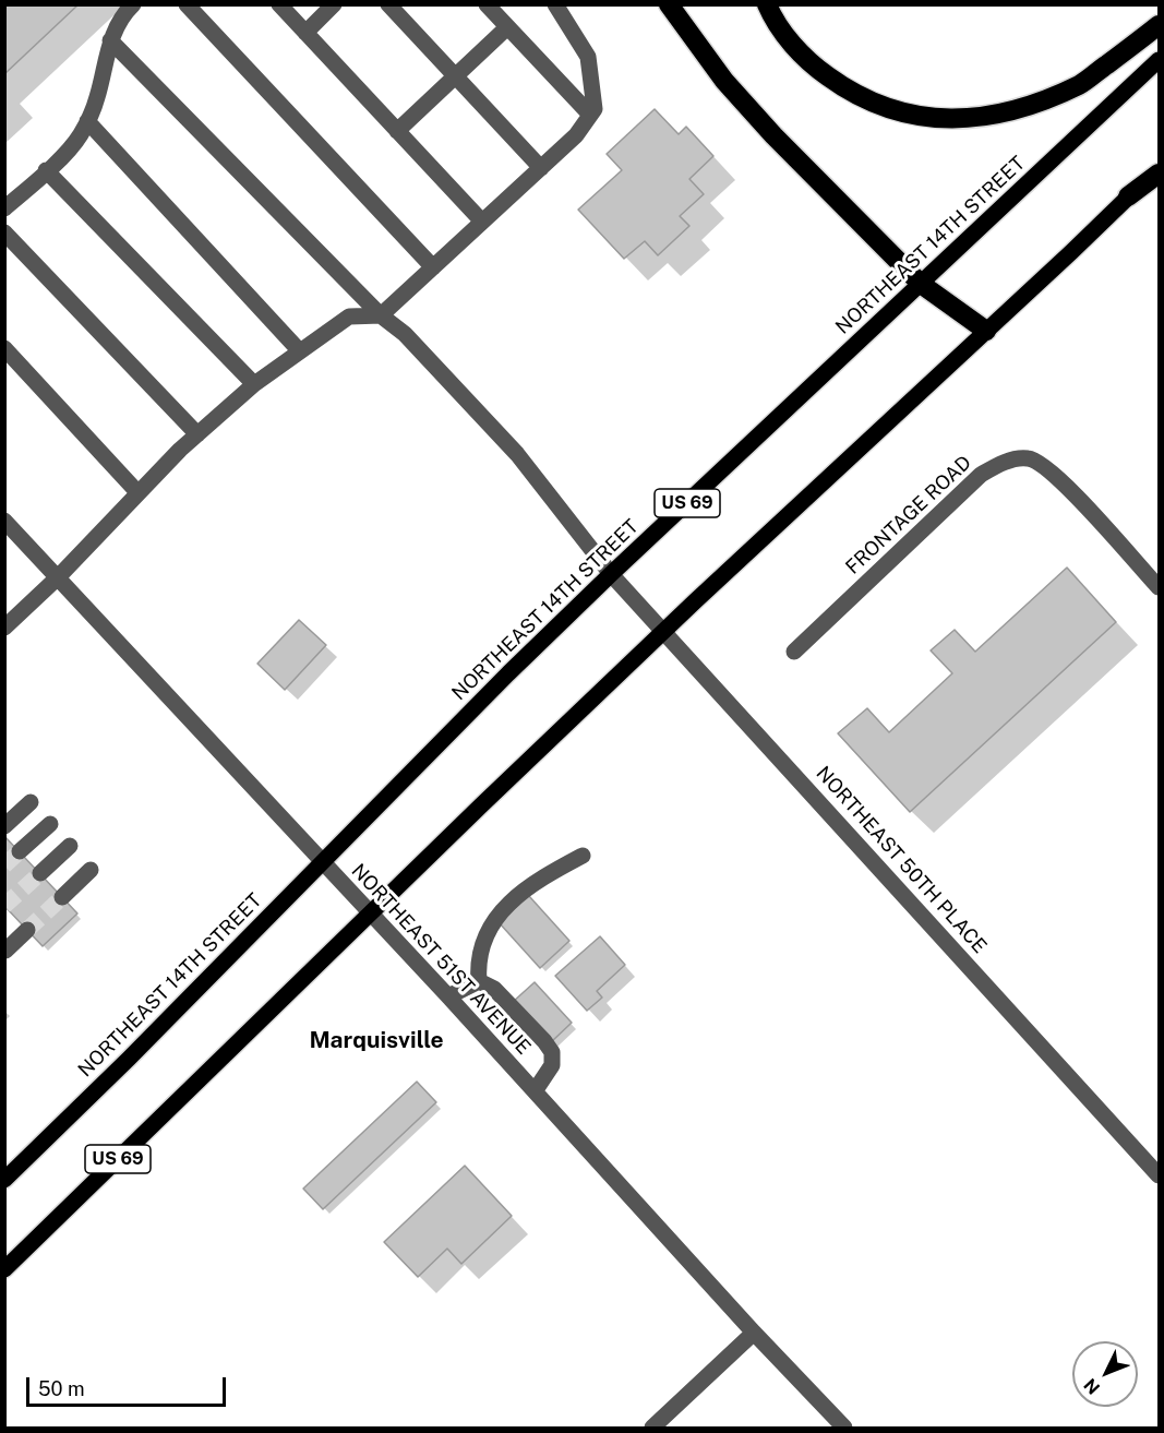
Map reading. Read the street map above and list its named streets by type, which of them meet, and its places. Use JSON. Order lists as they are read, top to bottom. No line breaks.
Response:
{"streets":{"main road":["NORTHEAST 14TH STREET","US 69"],"street":["FRONTAGE ROAD","NORTHEAST 50TH PLACE","NORTHEAST 51ST AVENUE"]},"crossings":[["NORTHEAST 14TH STREET","NORTHEAST 50TH PLACE"],["NORTHEAST 14TH STREET","NORTHEAST 51ST AVENUE"],["US 69","NORTHEAST 50TH PLACE"],["US 69","NORTHEAST 51ST AVENUE"]],"districts":["Marquisville"],"scale_bar":"50 m","north":"bottom left"}
